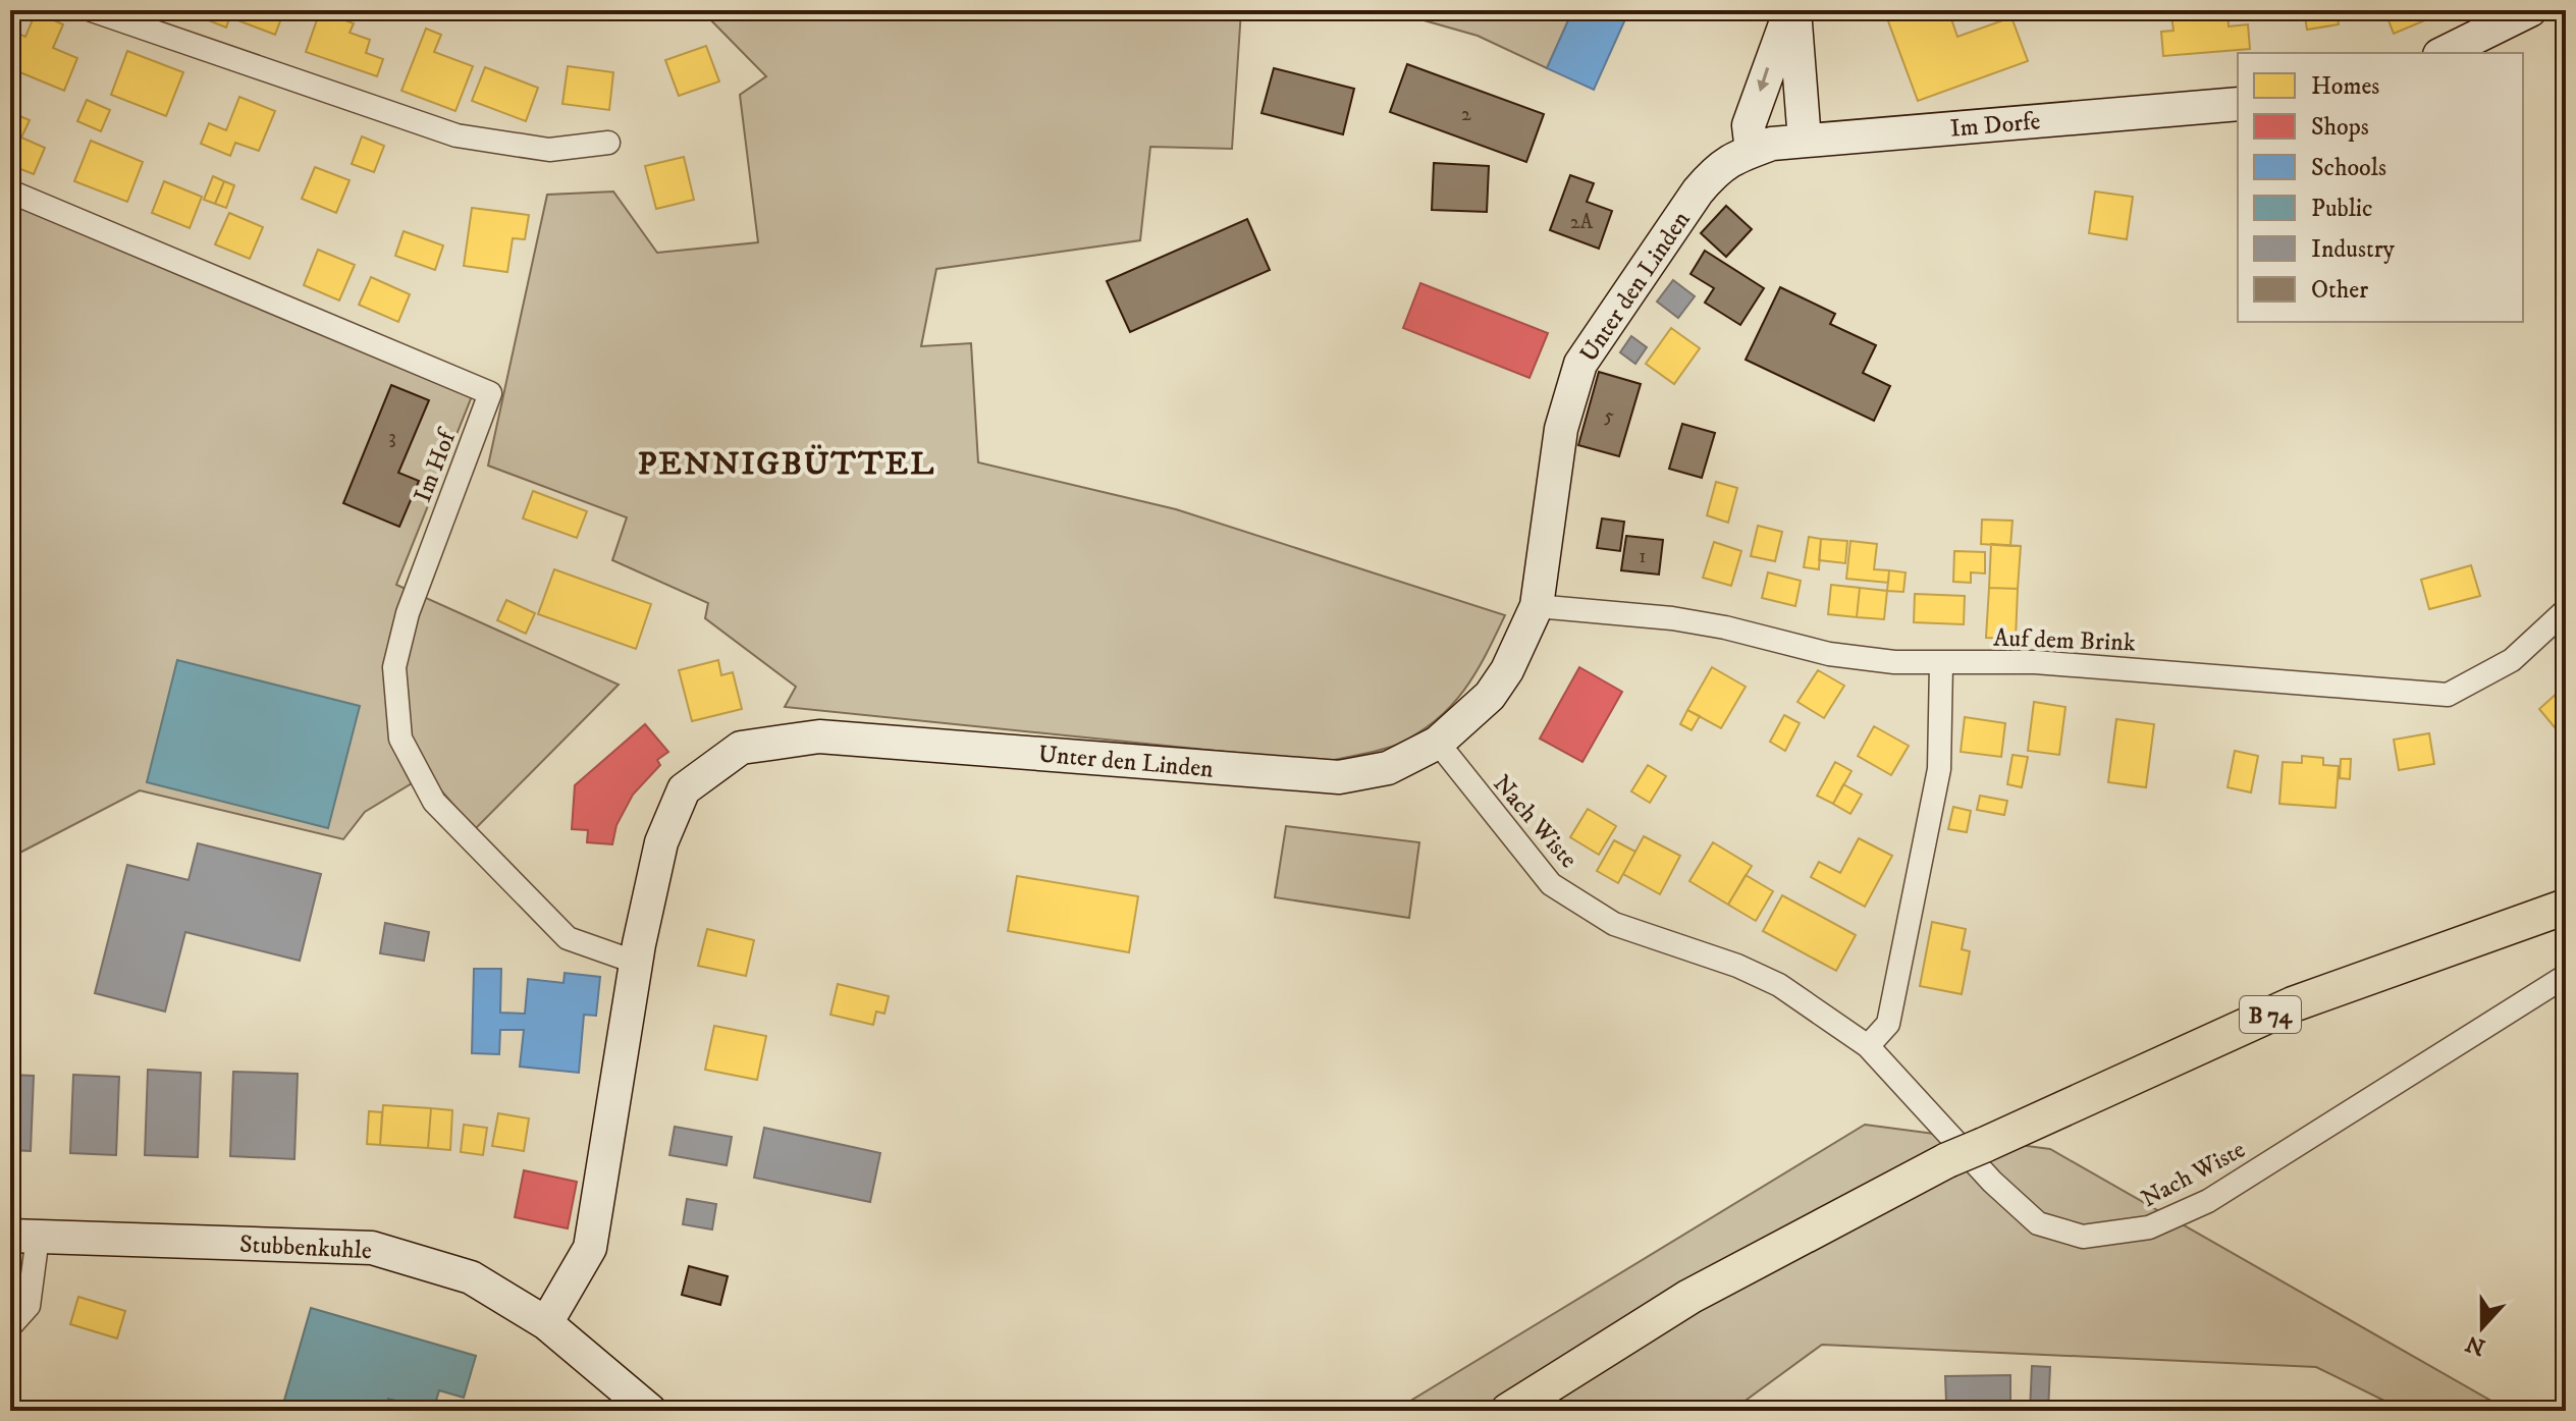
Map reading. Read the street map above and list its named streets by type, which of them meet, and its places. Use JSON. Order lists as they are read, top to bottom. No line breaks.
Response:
{"streets":{"main road":["B 74"],"street":["Im Dorfe","Unter den Linden","Im Hof","Auf dem Brink","Nach Wiste","Stubbenkuhle"]},"crossings":[["Im Dorfe","Unter den Linden"],["Unter den Linden","Im Hof"],["Unter den Linden","Auf dem Brink"],["Unter den Linden","Nach Wiste"],["Unter den Linden","Stubbenkuhle"]],"districts":["PENNIGBÜTTEL"],"house_numbers":["2","2A","5","3","1"],"legend":["Homes","Shops","Schools","Public","Industry","Other"],"north":"bottom"}
